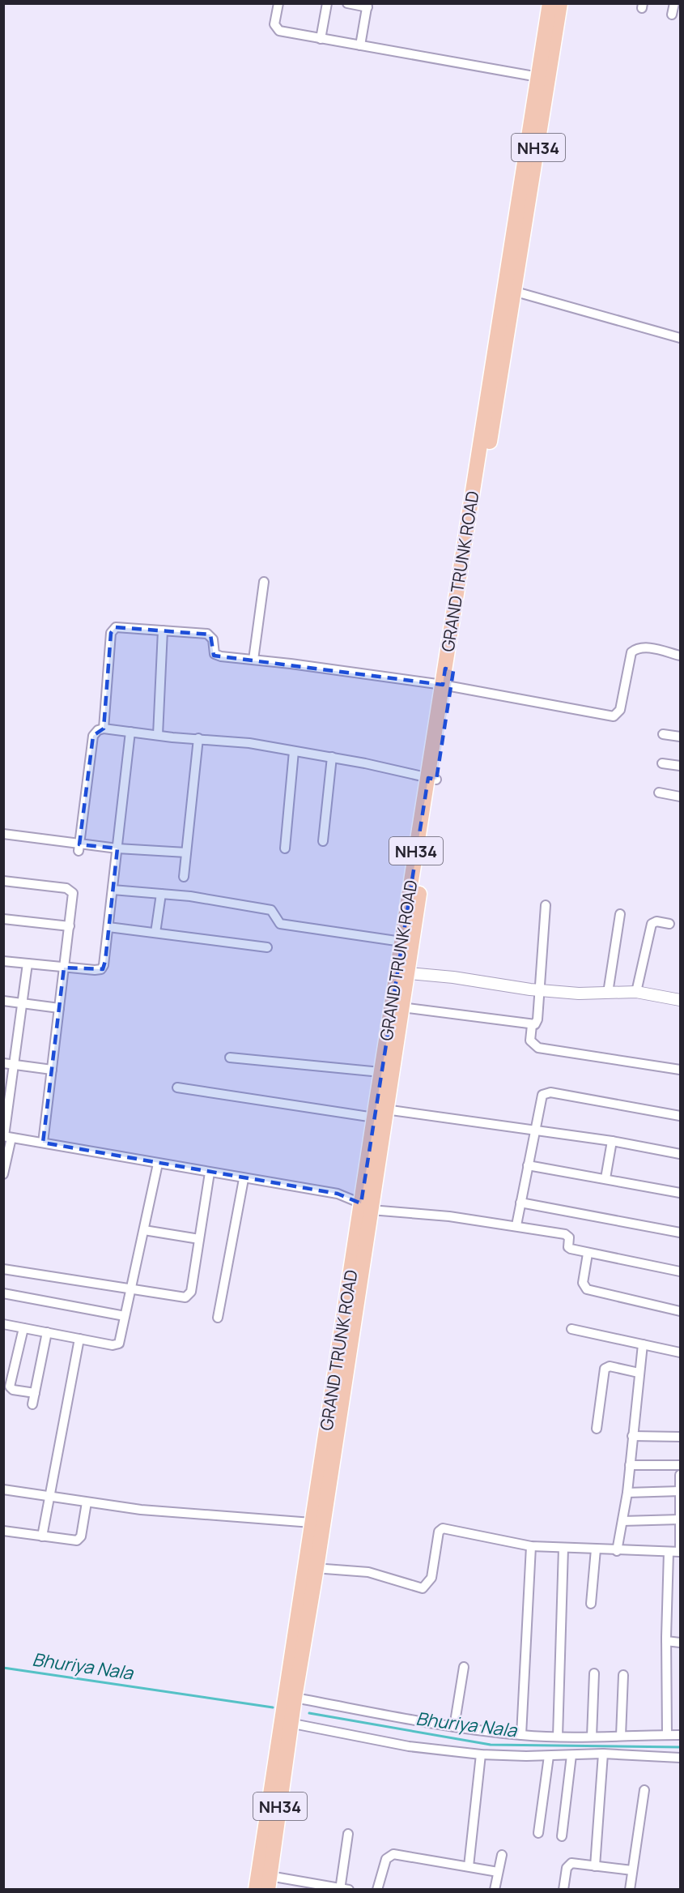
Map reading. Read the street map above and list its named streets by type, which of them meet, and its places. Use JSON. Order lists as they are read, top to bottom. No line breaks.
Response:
{"streets":{"highway":["NH34","GRAND TRUNK ROAD"]},"water":["Bhuriya Nala"]}
